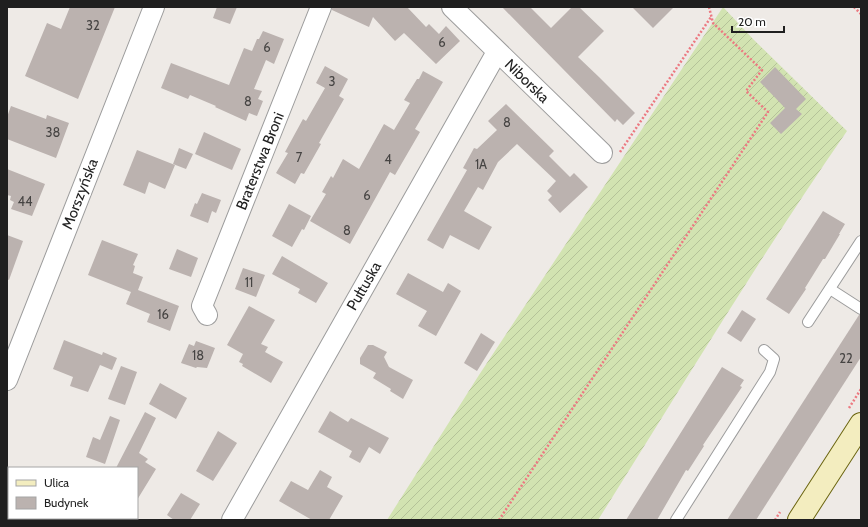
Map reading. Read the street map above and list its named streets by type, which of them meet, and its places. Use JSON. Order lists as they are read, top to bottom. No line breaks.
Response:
{"streets":{"street":["Niborska","Braterstwa Broni","Morszyńska","Pułtuska"]},"crossings":[["Niborska","Pułtuska"]],"house_numbers":["32","6","6","3","8","8","38","7","4","1A","6","44","8","11","16","18","22"],"legend":["Ulica","Budynek"],"scale_bar":"20 m"}
